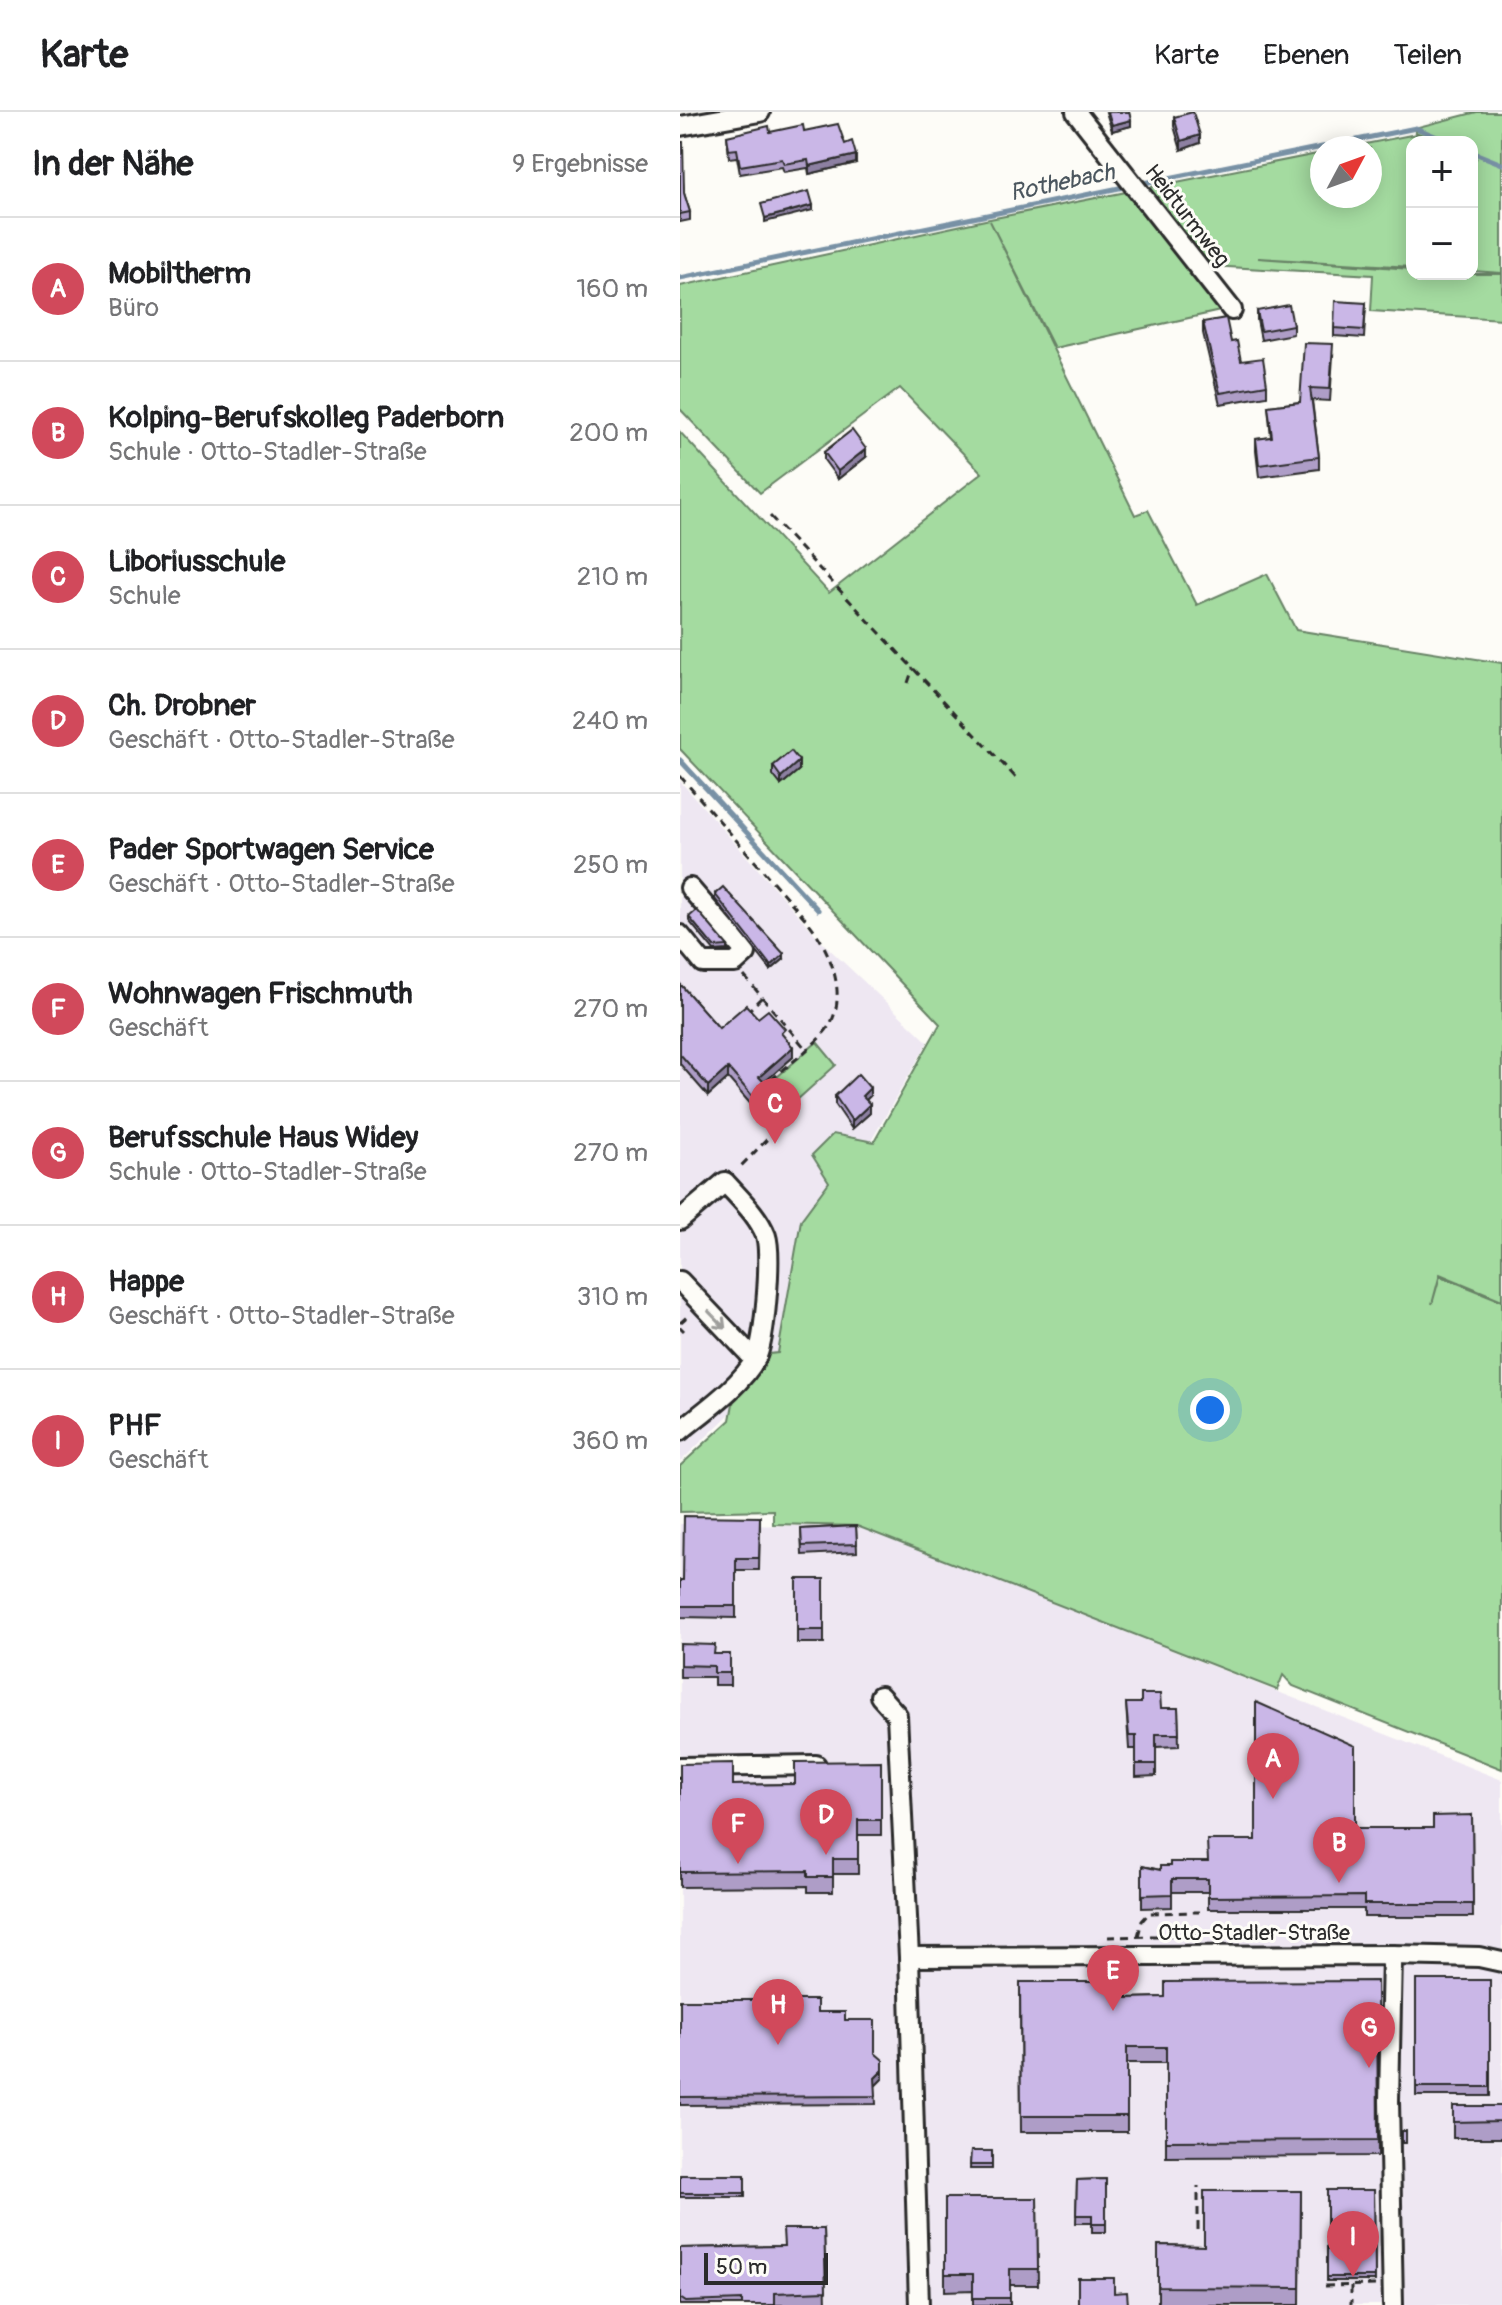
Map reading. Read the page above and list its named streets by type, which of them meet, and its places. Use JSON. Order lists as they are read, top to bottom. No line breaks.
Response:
{"streets":{"street":["Heidturmweg","Otto-Stadler-Straße"]},"water":["Rothebach"],"scale_bar":"50 m","north":"top right","page":{"header":"Karte","nav":["Karte","Ebenen","Teilen"],"heading":["In der Nähe","9 Ergebnisse"],"map_buttons":["+","−"],"list":[{"mark":"A","name":"Mobiltherm","note":"Büro","value":"160 m"},{"mark":"B","name":"Kolping-Berufskolleg Paderborn","note":"Schule · Otto-Stadler-Straße","value":"200 m"},{"mark":"C","name":"Liboriusschule","note":"Schule","value":"210 m"},{"mark":"D","name":"Ch. Drobner","note":"Geschäft · Otto-Stadler-Straße","value":"240 m"},{"mark":"E","name":"Pader Sportwagen Service","note":"Geschäft · Otto-Stadler-Straße","value":"250 m"},{"mark":"F","name":"Wohnwagen Frischmuth","note":"Geschäft","value":"270 m"},{"mark":"G","name":"Berufsschule Haus Widey","note":"Schule · Otto-Stadler-Straße","value":"270 m"},{"mark":"H","name":"Happe","note":"Geschäft · Otto-Stadler-Straße","value":"310 m"},{"mark":"I","name":"PHF","note":"Geschäft","value":"360 m"}],"pins":["C","A","D","F","B","E","H","G","I"],"scale":"50 m"}}
